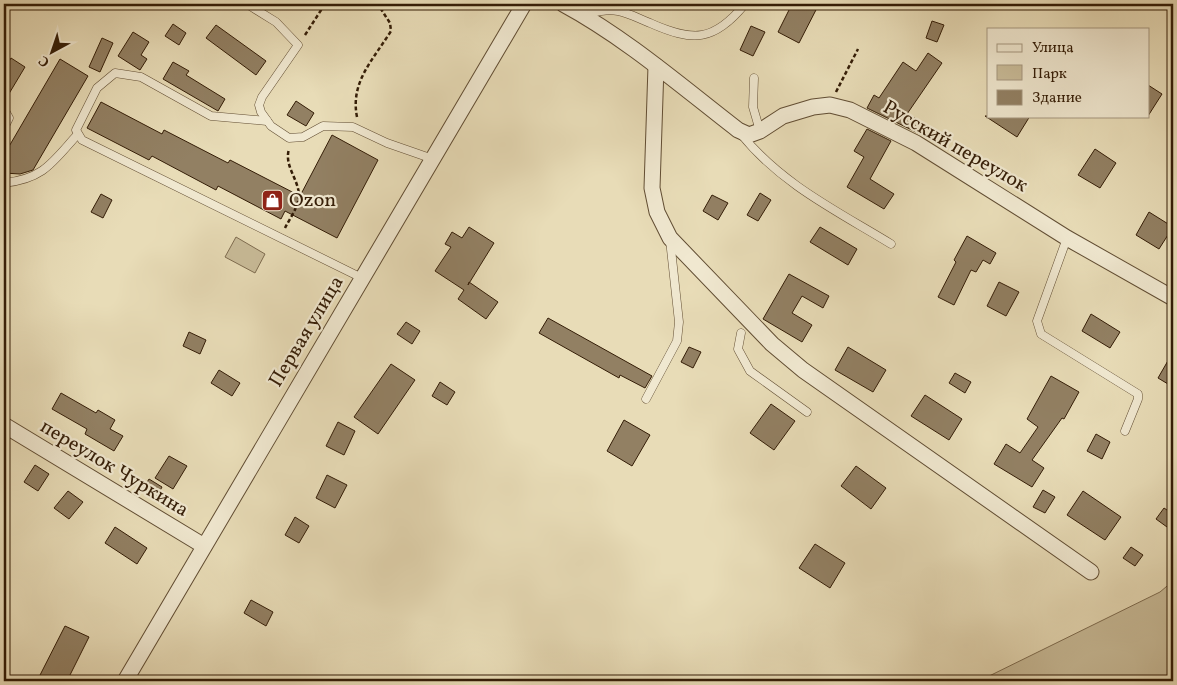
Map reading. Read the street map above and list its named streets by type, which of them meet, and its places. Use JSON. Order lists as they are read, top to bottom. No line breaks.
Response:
{"streets":{"street":["Русский переулок","Первая улица","переулок Чуркина"]},"crossings":[["Первая улица","переулок Чуркина"]],"places":{"shop":["Ozon"]},"legend":["Улица","Парк","Здание"],"north":"bottom left"}
